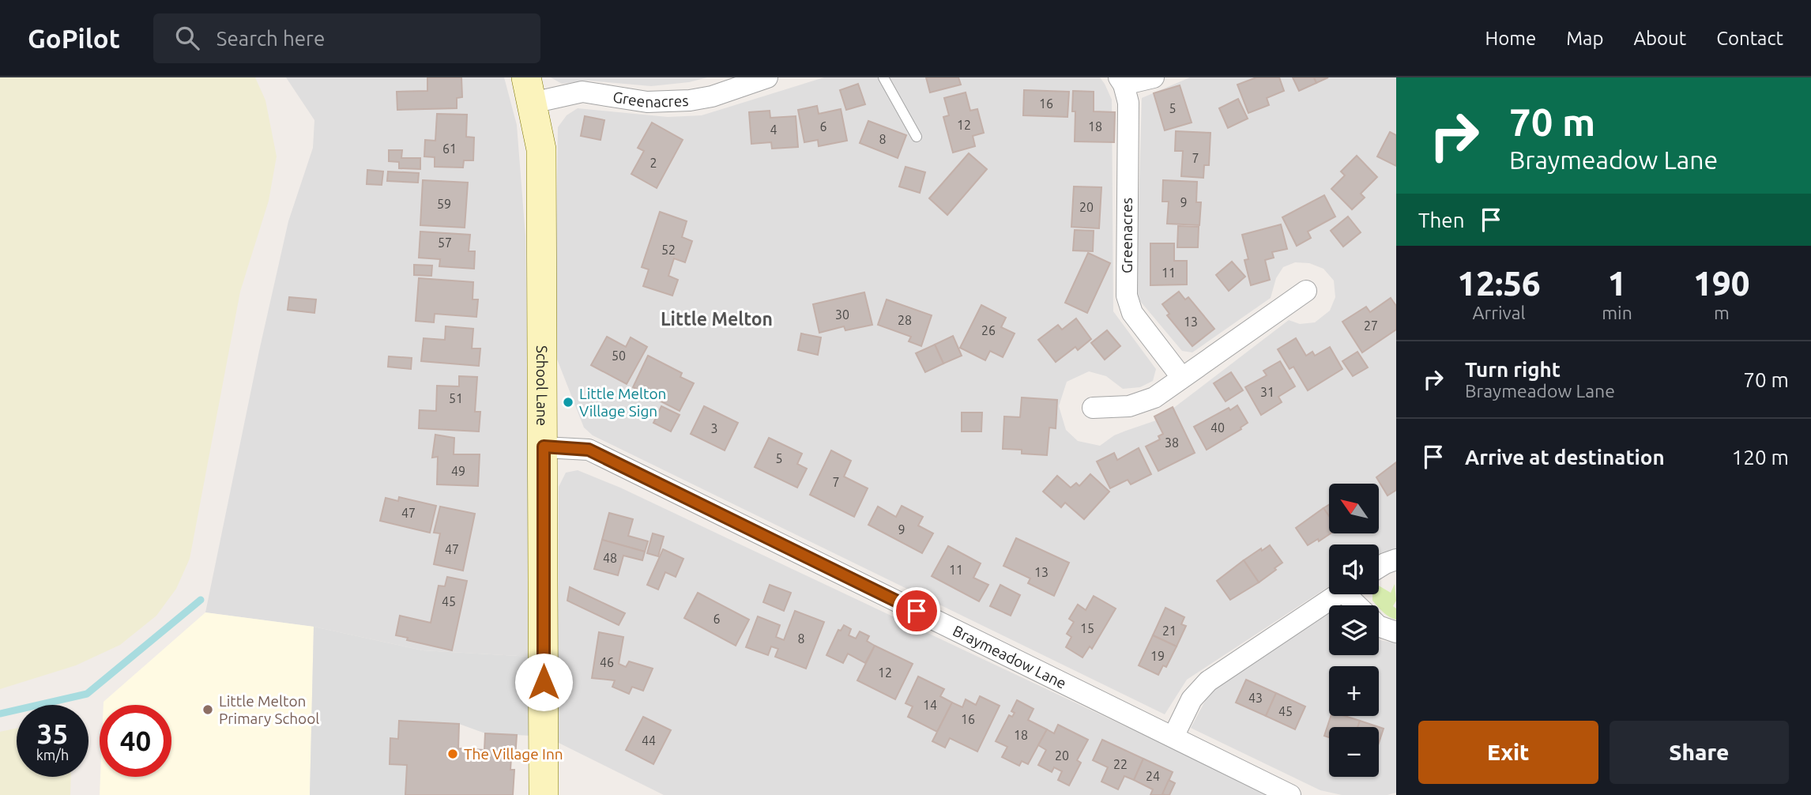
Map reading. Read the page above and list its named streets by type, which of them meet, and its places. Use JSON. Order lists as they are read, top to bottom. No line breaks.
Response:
{"streets":{"street":["Greenacres","School Lane","Braymeadow Lane"]},"crossings":[["Greenacres","School Lane"],["School Lane","Braymeadow Lane"]],"districts":["Little Melton"],"places":["Little Melton Village Sign","Little Melton Primary School","The Village Inn"],"house_numbers":["16","5","12","6","18","4","8","61","7","2","9","59","20","57","52","11","30","28","13","27","26","50","31","51","40","3","38","5","49","7","47","9","47","48","11","13","45","6","15","21","8","19","46","12","43","14","45","16","18","44","20","22","24"],"north":"top left","page":{"header":"GoPilot","search":"Search here","nav":["Home","Map","About","Contact"],"turn":["70 m","Braymeadow Lane"],"then":"Then","eta":["12:56","Arrival","1","min","190","m"],"list":[{"name":"Turn right","note":"Braymeadow Lane","value":"70 m"},{"name":"Arrive at destination","value":"120 m"}],"map_buttons":["+","−"],"speed":"35 km/h","limit":"40","buttons":["Exit","Share"]}}
